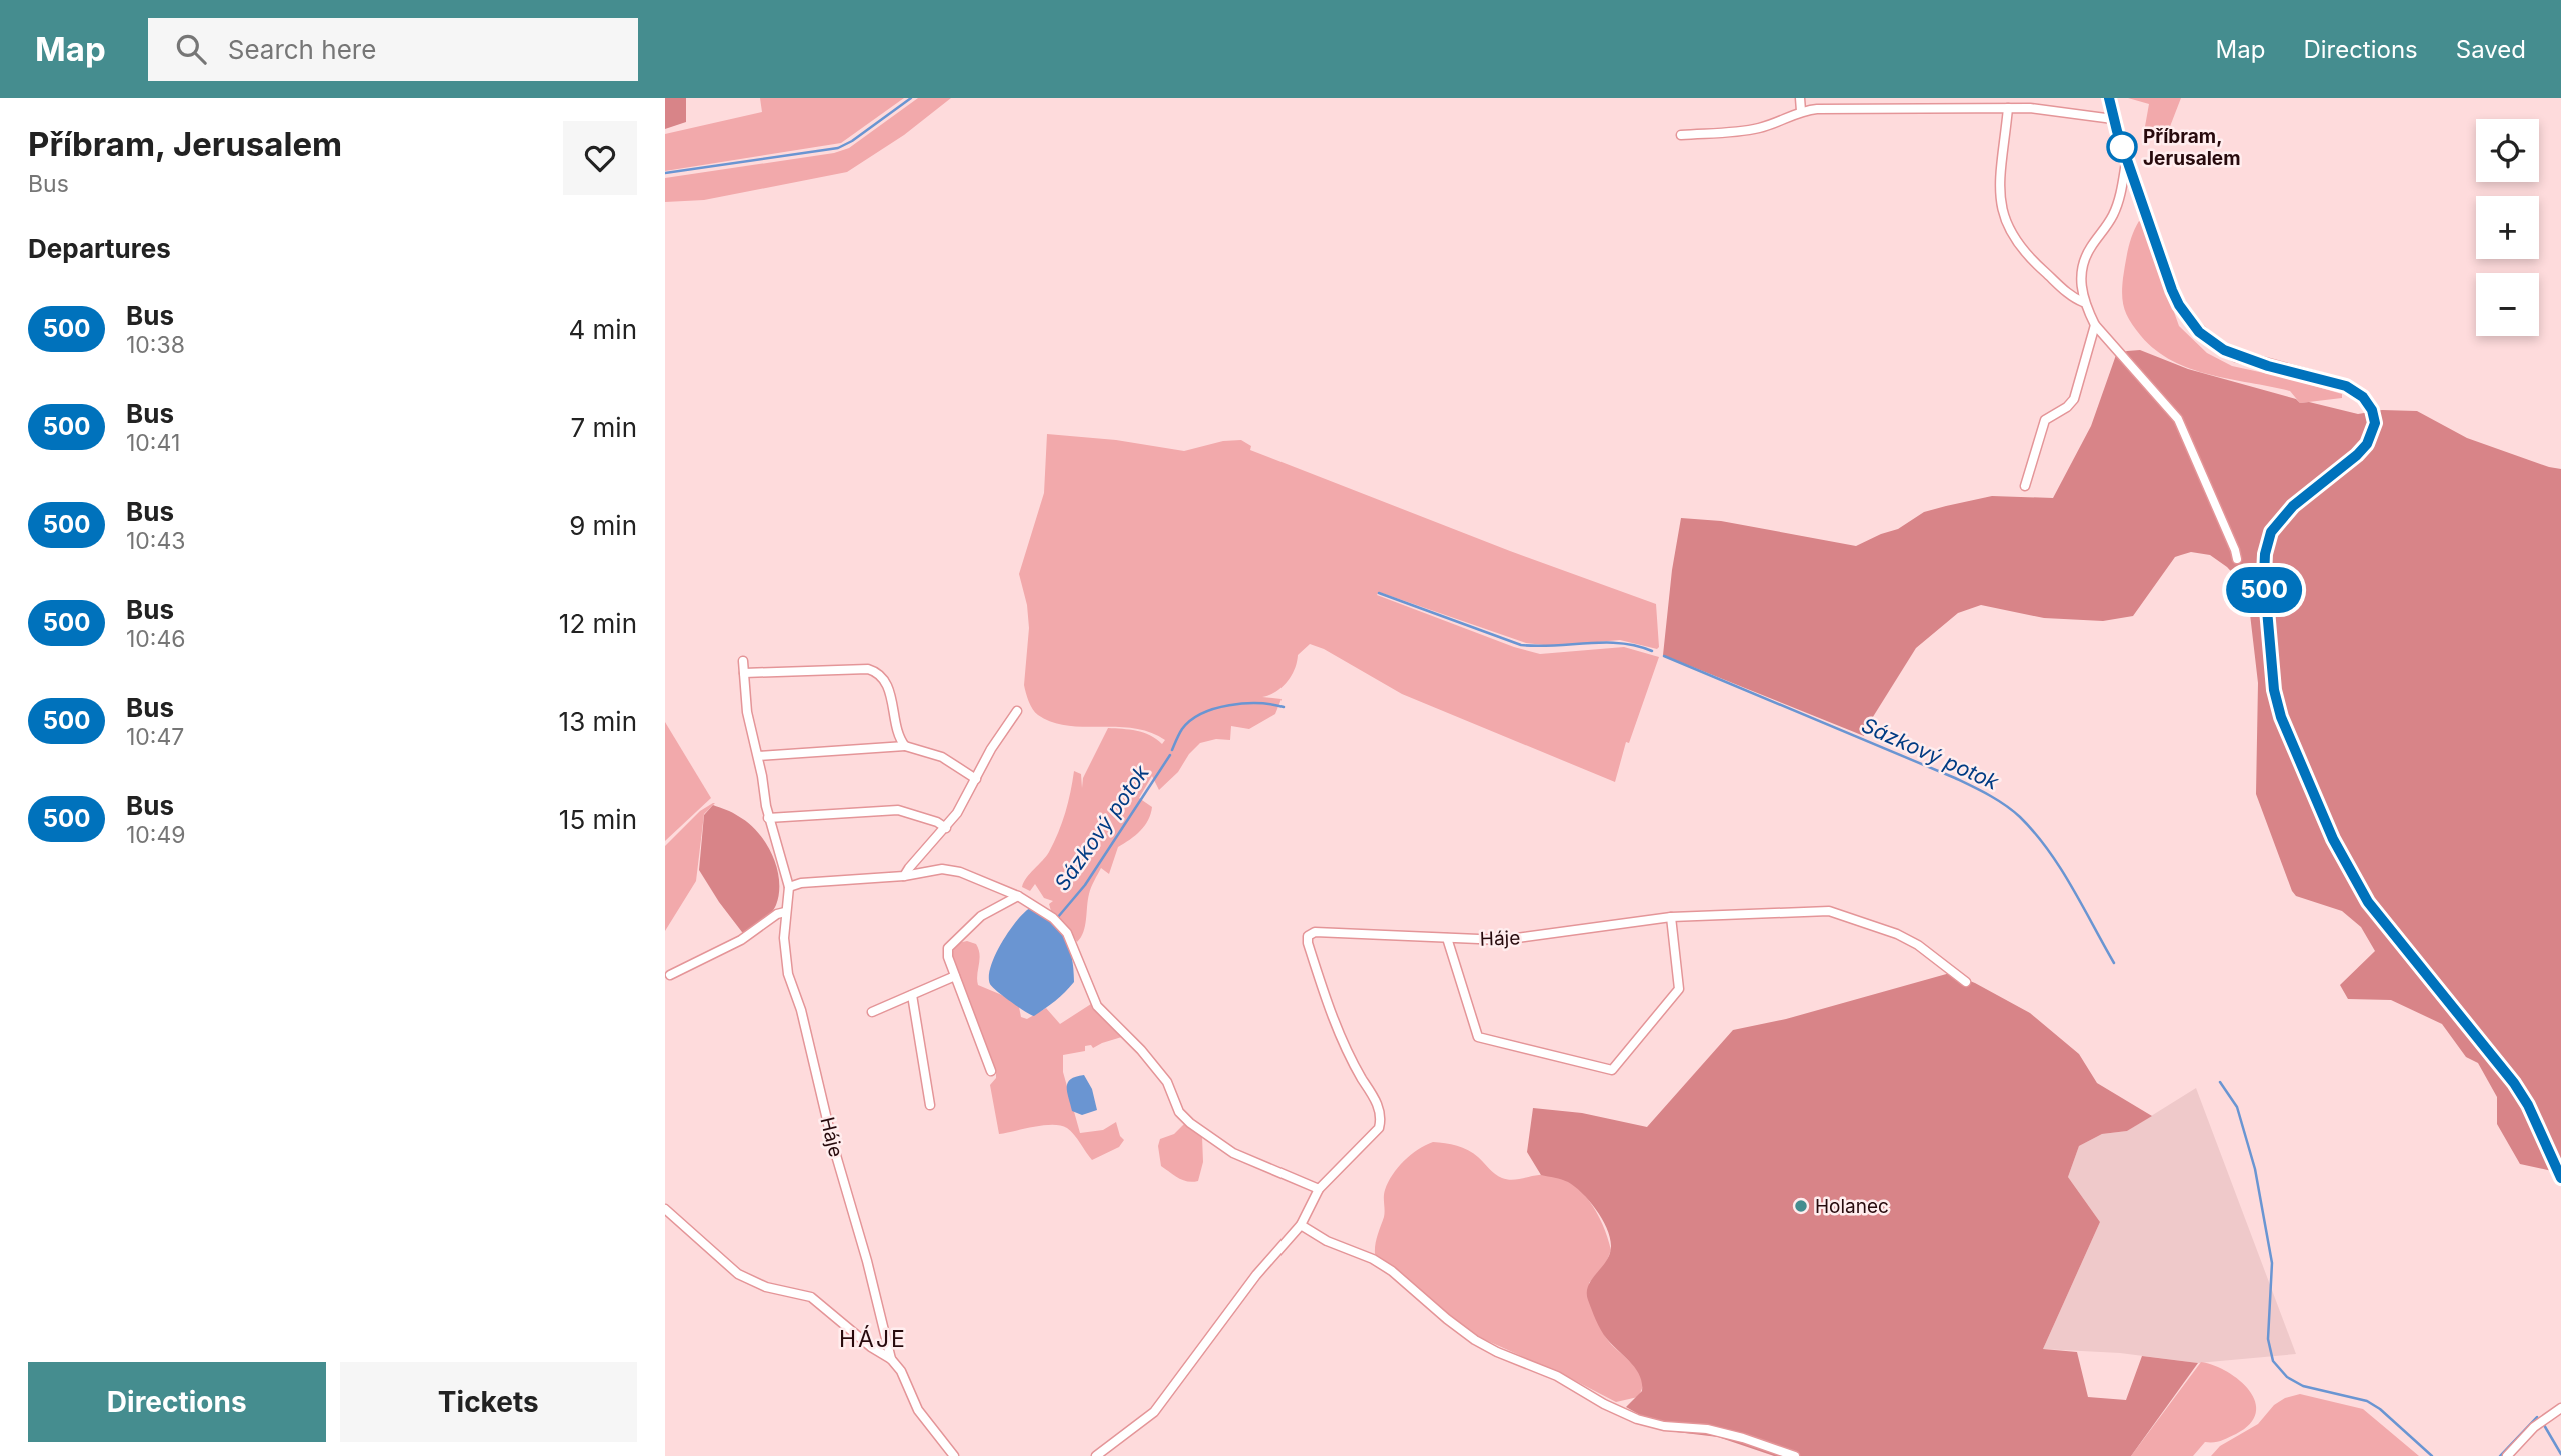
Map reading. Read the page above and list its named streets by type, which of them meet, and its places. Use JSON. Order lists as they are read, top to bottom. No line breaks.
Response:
{"streets":{"street":["Háje"]},"districts":["HÁJE"],"water":["Sázkový potok"],"places":["Příbram, Jerusalem","Holanec"],"lines":["bus line 500"],"page":{"header":"Map","search":"Search here","nav":["Map","Directions","Saved"],"heading":[["Příbram, Jerusalem","Bus"],"Departures"],"on_map":"500","map_buttons":["+","−"],"list":[{"mark":"500","name":"Bus","note":"10:38","value":"4 min"},{"mark":"500","name":"Bus","note":"10:41","value":"7 min"},{"mark":"500","name":"Bus","note":"10:43","value":"9 min"},{"mark":"500","name":"Bus","note":"10:46","value":"12 min"},{"mark":"500","name":"Bus","note":"10:47","value":"13 min"},{"mark":"500","name":"Bus","note":"10:49","value":"15 min"}],"buttons":["Directions","Tickets"]}}
